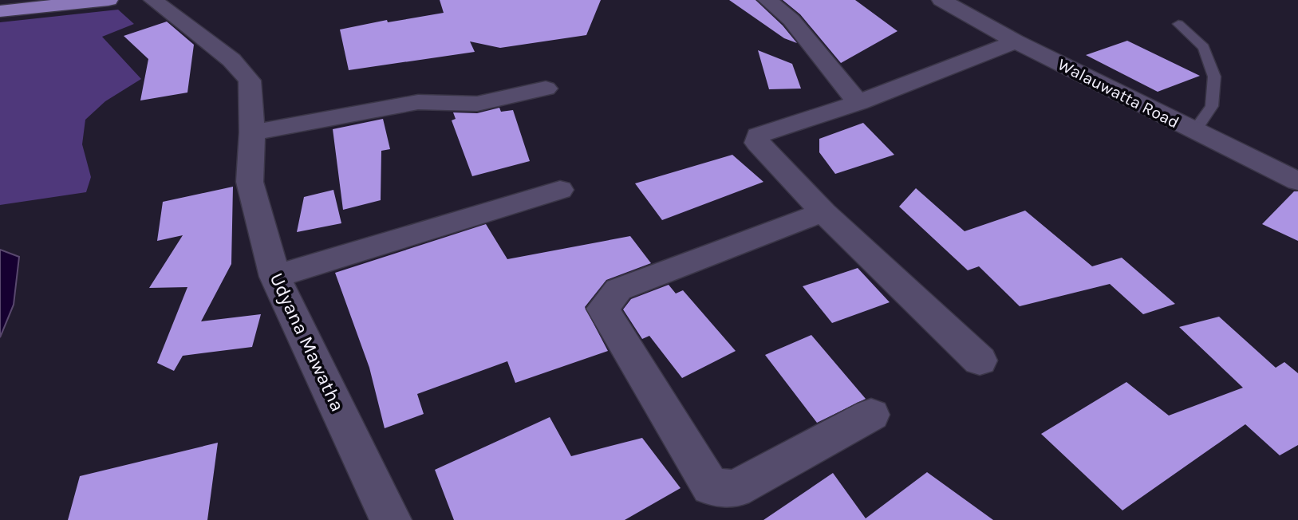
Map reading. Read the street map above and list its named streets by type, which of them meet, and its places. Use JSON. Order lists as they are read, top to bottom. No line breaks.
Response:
{"streets":{"street":["Walauwatta Road","Udyana Mawatha"]}}
